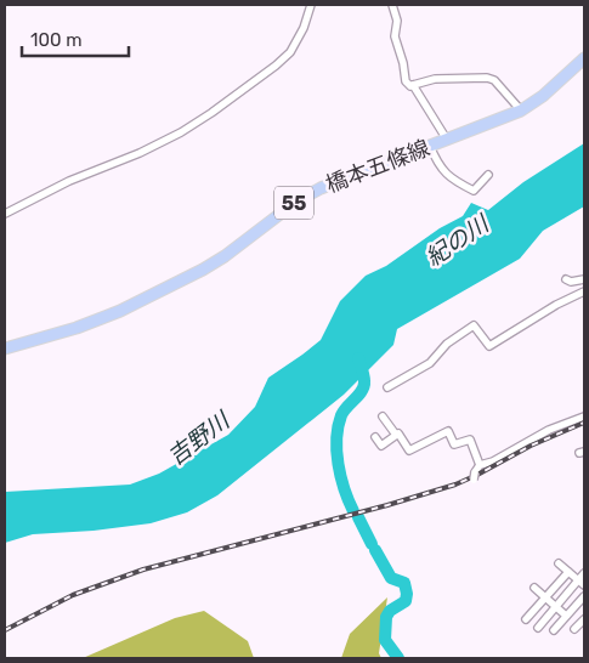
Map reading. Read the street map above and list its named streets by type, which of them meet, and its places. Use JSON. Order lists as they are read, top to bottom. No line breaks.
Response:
{"streets":{"main road":["橋本五條線","55"]},"water":["紀の川","吉野川"],"scale_bar":"100 m"}
